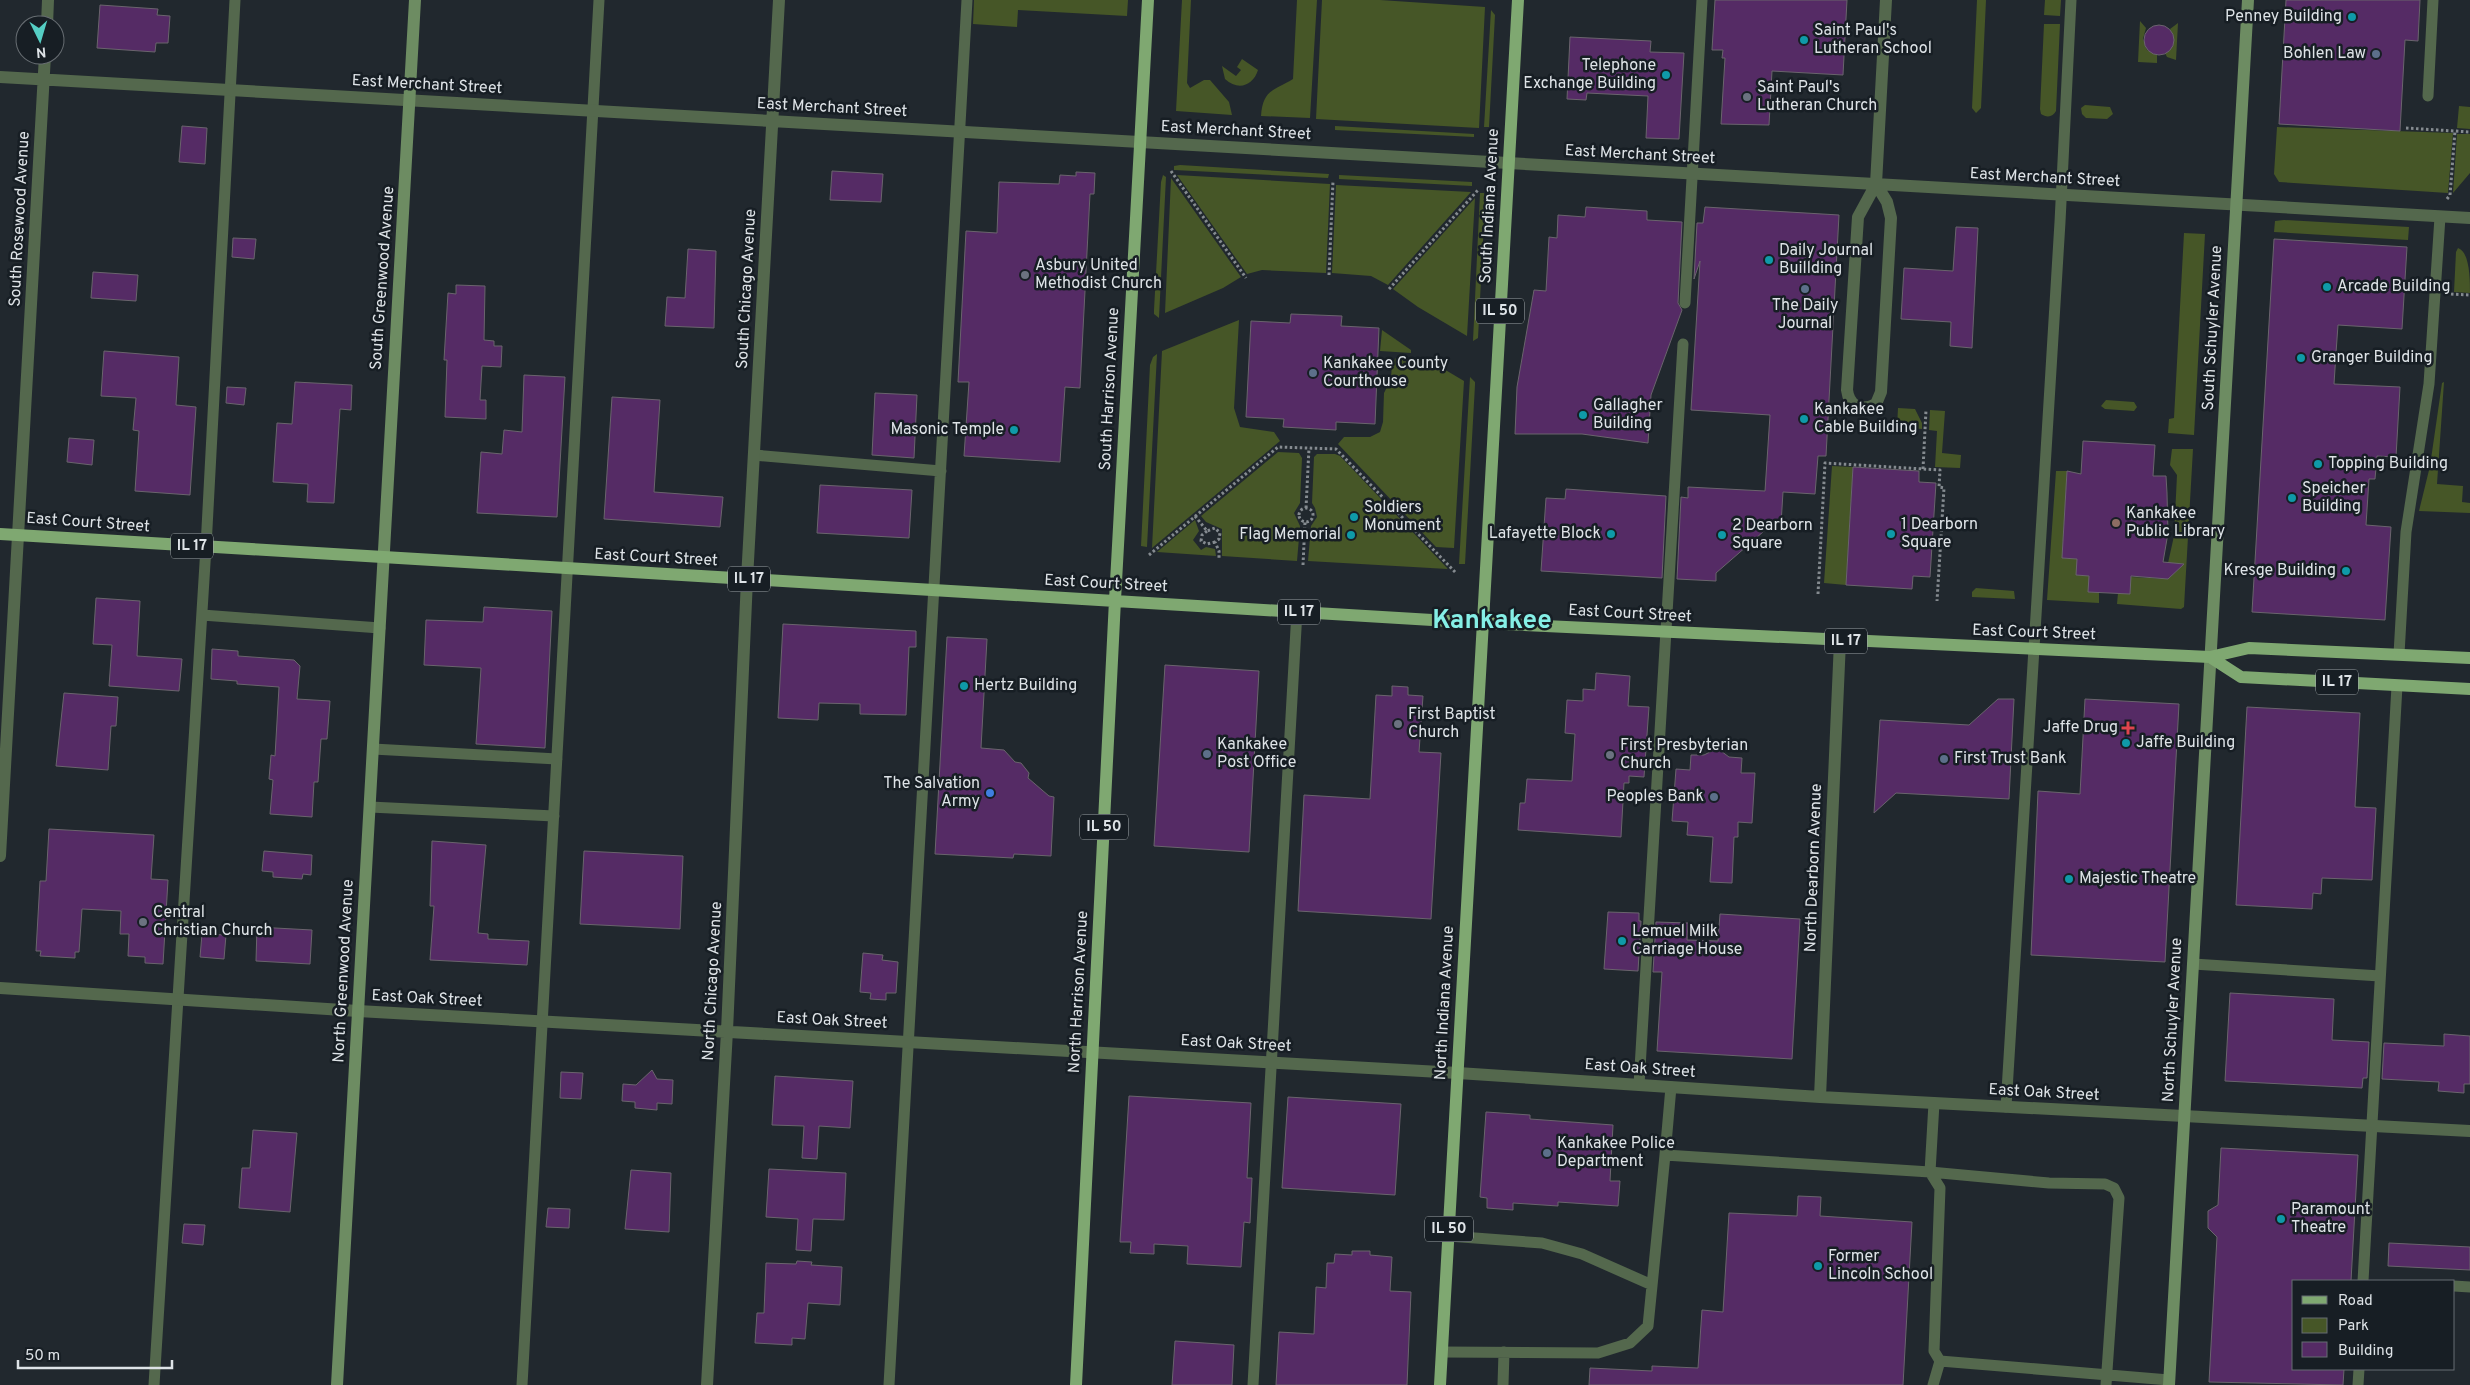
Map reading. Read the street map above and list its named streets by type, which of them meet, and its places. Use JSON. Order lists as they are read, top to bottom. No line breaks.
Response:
{"streets":{"main road":["South Indiana Avenue","IL 50","South Harrison Avenue","East Court Street","IL 17","North Harrison Avenue","North Indiana Avenue"],"street":["East Merchant Street","South Rosewood Avenue","South Greenwood Avenue","South Chicago Avenue","South Schuyler Avenue","North Dearborn Avenue","North Greenwood Avenue","North Chicago Avenue","East Oak Street","North Schuyler Avenue"]},"crossings":[["East Merchant Street","South Indiana Avenue"],["East Merchant Street","South Rosewood Avenue"],["East Merchant Street","South Greenwood Avenue"],["East Merchant Street","South Chicago Avenue"],["East Merchant Street","South Schuyler Avenue"],["East Merchant Street","South Harrison Avenue"],["South Indiana Avenue","East Court Street"],["South Indiana Avenue","North Indiana Avenue"],["South Rosewood Avenue","East Court Street"],["South Greenwood Avenue","East Court Street"],["South Greenwood Avenue","North Greenwood Avenue"],["South Chicago Avenue","East Court Street"],["South Chicago Avenue","North Chicago Avenue"],["South Schuyler Avenue","East Court Street"],["South Schuyler Avenue","IL 17"],["South Schuyler Avenue","North Schuyler Avenue"],["South Harrison Avenue","East Court Street"],["South Harrison Avenue","North Harrison Avenue"],["East Court Street","IL 17"],["East Court Street","North Dearborn Avenue"],["East Court Street","North Greenwood Avenue"],["East Court Street","North Chicago Avenue"],["East Court Street","North Harrison Avenue"],["East Court Street","North Indiana Avenue"],["East Court Street","North Schuyler Avenue"],["IL 17","North Schuyler Avenue"],["North Dearborn Avenue","East Oak Street"],["North Greenwood Avenue","East Oak Street"],["North Chicago Avenue","East Oak Street"],["North Harrison Avenue","East Oak Street"],["East Oak Street","North Indiana Avenue"],["East Oak Street","North Schuyler Avenue"]],"districts":["Kankakee"],"places":{"other":["Penney Building","Saint Paul's Lutheran School","Bohlen Law","Telephone Exchange Building","Saint Paul's Lutheran Church","Daily Journal Buillding","Asbury United Methodist Church","Arcade Building","The Daily Journal","Granger Building","Kankakee County Courthouse","Gallagher Building","Kankakee Cable Building","Masonic Temple","Topping Building","Speicher Building","Soldiers Monument","Kankakee Public Library","Lafayette Block","1 Dearborn Square","Flag Memorial","2 Dearborn Square","Kresge Building","Hertz Building","First Baptist Church","Jaffe Building","Kankakee Post Office","First Presbyterian Church","First Trust Bank","The Salvation Army","Peoples Bank","Majestic Theatre","Central Christian Church","Lemuel Milk Carriage House","Kankakee Police Department","Paramount Theatre","Former Lincoln School"],"health":["Jaffe Drug"]},"legend":["Road","Park","Building"],"scale_bar":"50 m","north":"bottom"}
